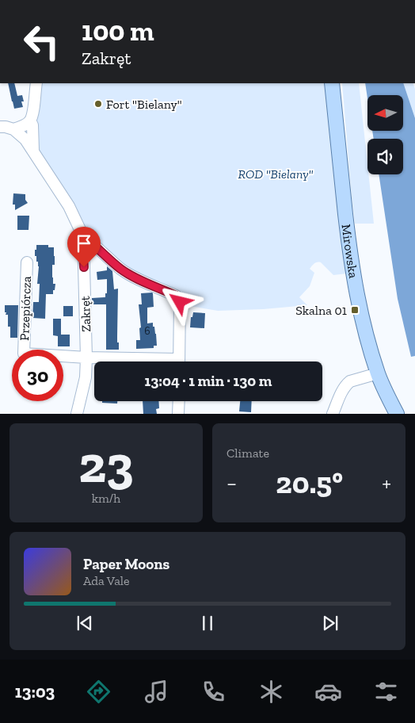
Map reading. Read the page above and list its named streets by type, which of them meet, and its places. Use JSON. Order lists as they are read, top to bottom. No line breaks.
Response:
{"streets":{"main road":["Mirowska"],"street":["Przepiórcza","Zakręt"]},"crossings":[["Przepiórcza","Zakręt"]],"parks":["ROD \"Bielany\""],"places":{"other":["Fort \"Bielany\""],"transit":["Skalna 01"]},"house_numbers":["6"],"north":"left","page":{"turn":["100 m","Zakręt"],"limit":"30","trip":"13:04 · 1 min · 130 m","tile":[["23","km/h"],"Climate"],"heat":["−","20.5°","+"],"song":["Paper Moons","Ada Vale"],"tabs":"13:03"}}
